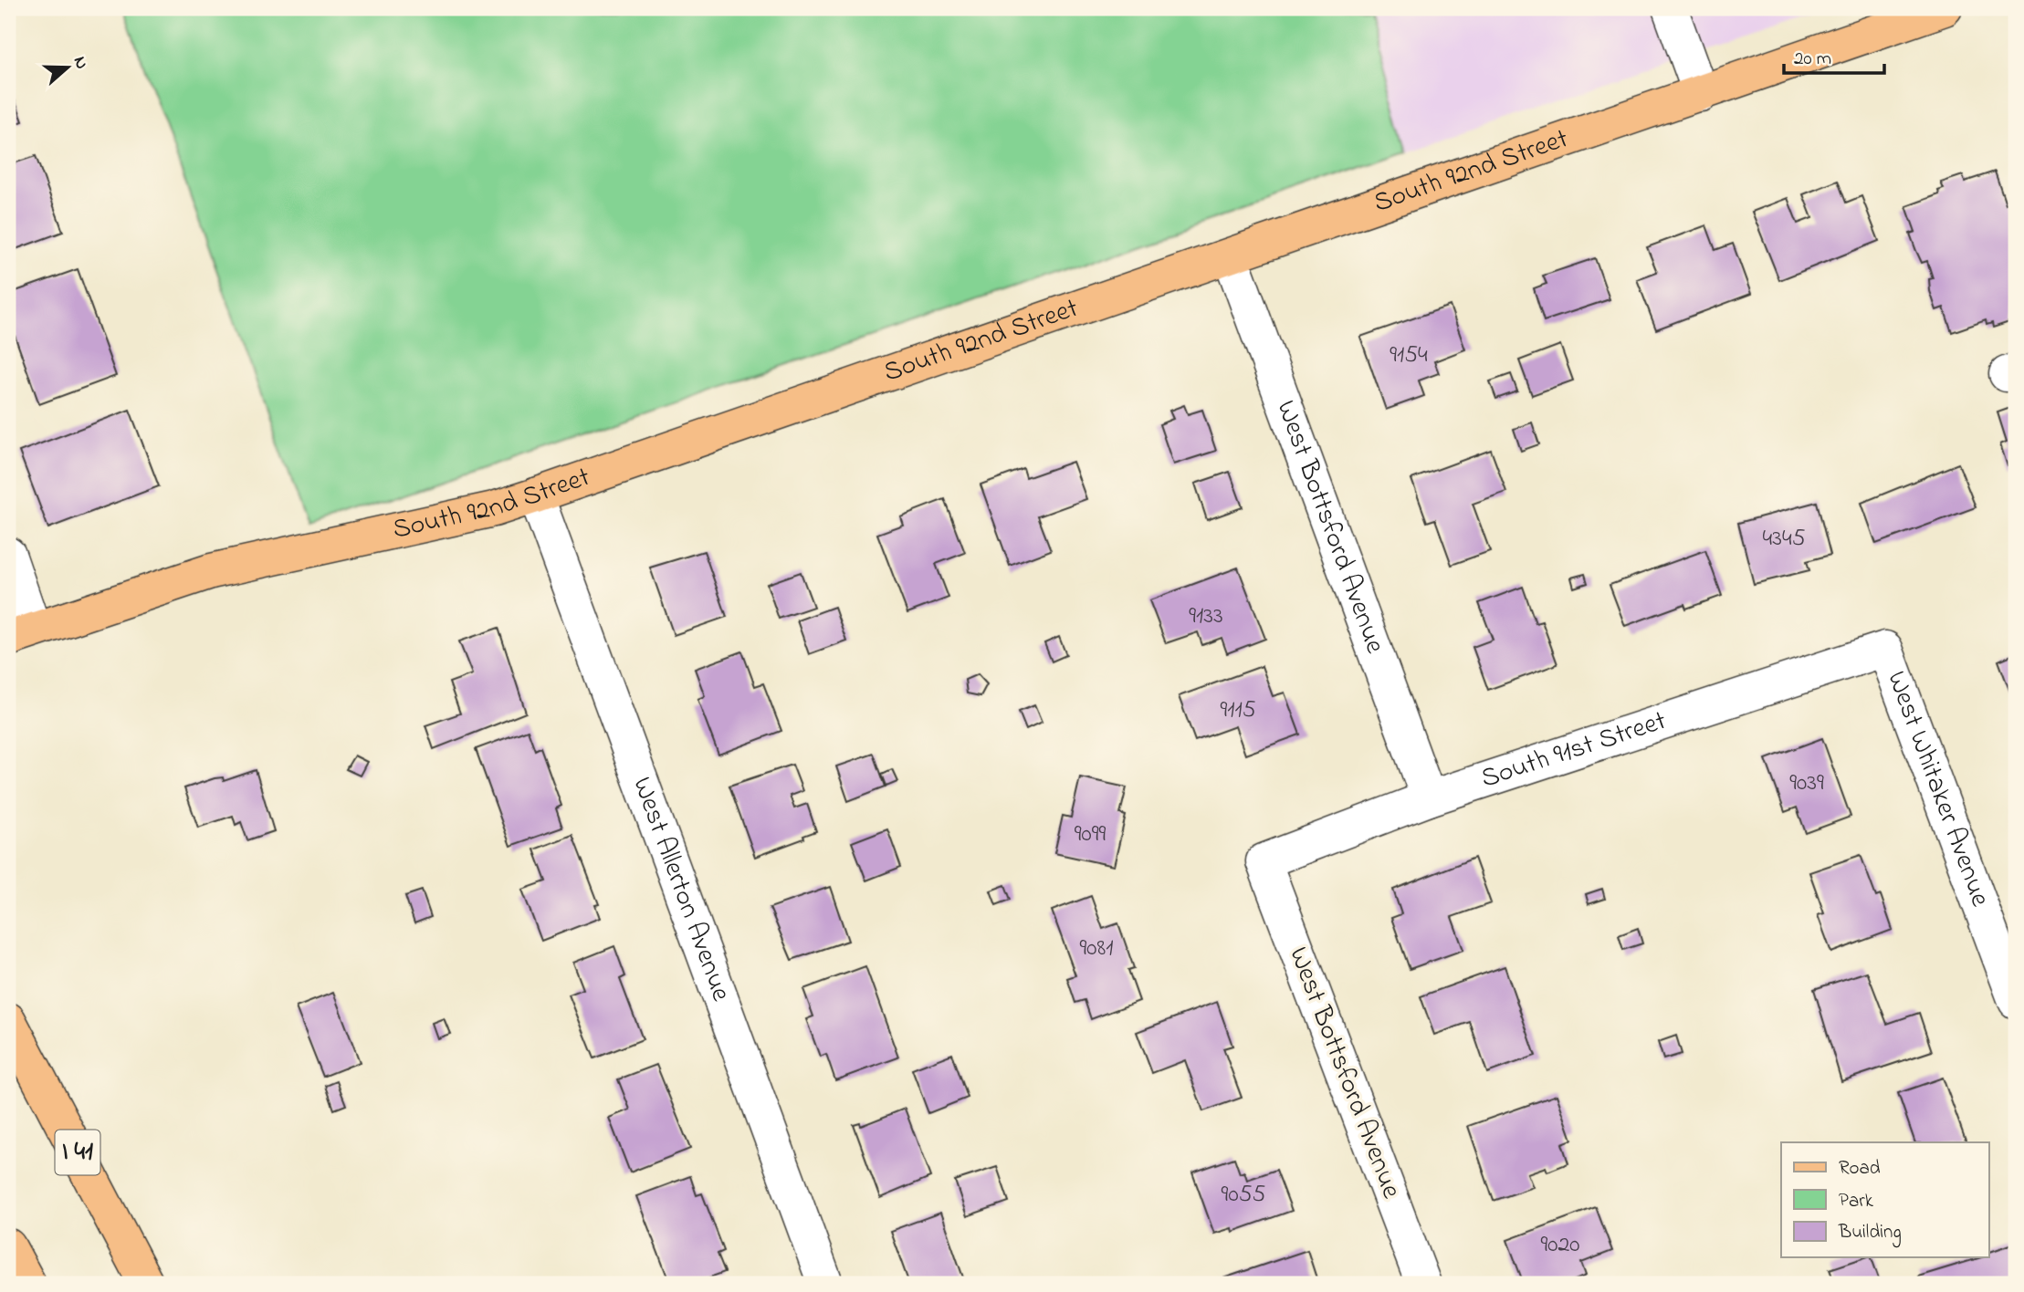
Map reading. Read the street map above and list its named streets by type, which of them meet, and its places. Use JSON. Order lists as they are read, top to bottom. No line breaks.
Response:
{"streets":{"main road":["South 92nd Street","I 41"],"street":["West Bottsford Avenue","South 91st Street","West Whitaker Avenue","West Allerton Avenue"]},"crossings":[["South 92nd Street","West Bottsford Avenue"],["South 92nd Street","West Allerton Avenue"],["West Bottsford Avenue","South 91st Street"],["South 91st Street","West Whitaker Avenue"]],"house_numbers":["9154","4345","9133","9115","9039","9099","9081","9055","9020"],"legend":["Road","Park","Building"],"scale_bar":"20 m","north":"right"}
